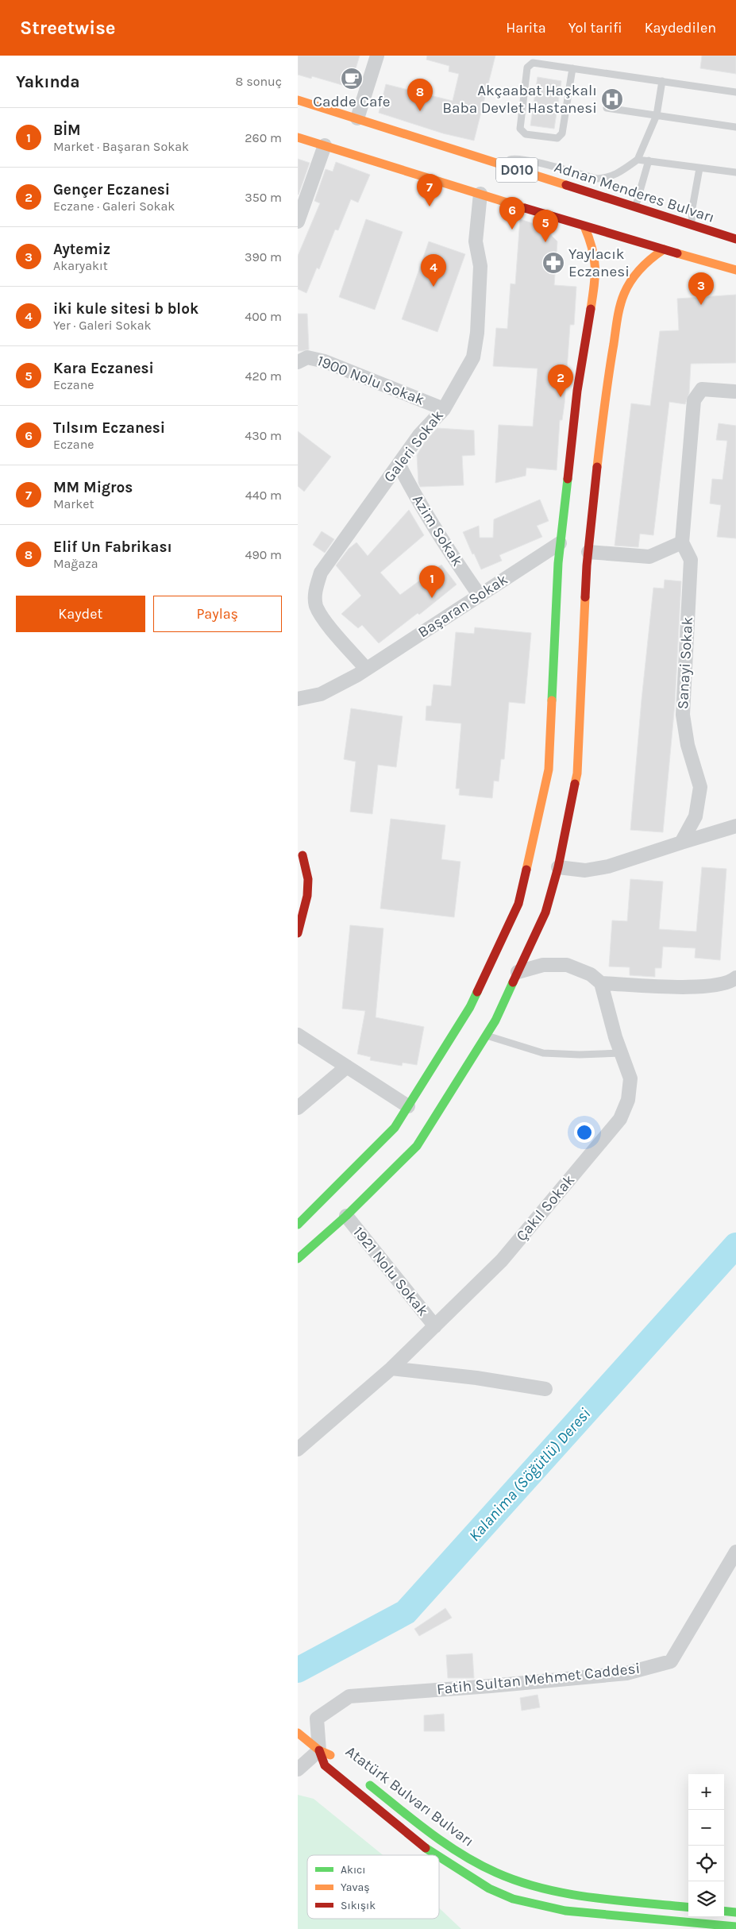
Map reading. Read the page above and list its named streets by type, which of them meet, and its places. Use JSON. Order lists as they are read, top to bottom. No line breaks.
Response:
{"streets":{"main road":["D010","Adnan Menderes Bulvarı","Atatürk Bulvarı Bulvarı"],"street":["1900 Nolu Sokak","Galeri Sokak","Azim Sokak","Başaran Sokak","Sanayi Sokak","Çakıl Sokak","1921 Nolu Sokak","Fatih Sultan Mehmet Caddesi"]},"crossings":[["D010","Galeri Sokak"],["1900 Nolu Sokak","Galeri Sokak"],["Galeri Sokak","Azim Sokak"],["Galeri Sokak","Başaran Sokak"],["Azim Sokak","Başaran Sokak"],["Çakıl Sokak","1921 Nolu Sokak"],["Fatih Sultan Mehmet Caddesi","Atatürk Bulvarı Bulvarı"]],"water":["Kalanima (Söğütlü) Deresi"],"places":{"cafe":["Cadde Cafe"],"hospital":["Akçaabat Haçkalı Baba Devlet Hastanesi"],"pharmacy":["Yaylacık Eczanesi"]},"legend":["Akıcı","Yavaş","Sıkışık"],"page":{"header":"Streetwise","nav":["Harita","Yol tarifi","Kaydedilen"],"heading":["Yakında","8 sonuç"],"pins":["8","7","6","5","4","3","2","1"],"list":[{"mark":"1","name":"BİM","note":"Market · Başaran Sokak","value":"260 m"},{"mark":"2","name":"Gençer Eczanesi","note":"Eczane · Galeri Sokak","value":"350 m"},{"mark":"3","name":"Aytemiz","note":"Akaryakıt","value":"390 m"},{"mark":"4","name":"iki kule sitesi b blok","note":"Yer · Galeri Sokak","value":"400 m"},{"mark":"5","name":"Kara Eczanesi","note":"Eczane","value":"420 m"},{"mark":"6","name":"Tılsım Eczanesi","note":"Eczane","value":"430 m"},{"mark":"7","name":"MM Migros","note":"Market","value":"440 m"},{"mark":"8","name":"Elif Un Fabrikası","note":"Mağaza","value":"490 m"}],"buttons":["Kaydet","Paylaş"],"map_buttons":["+","−"]}}
